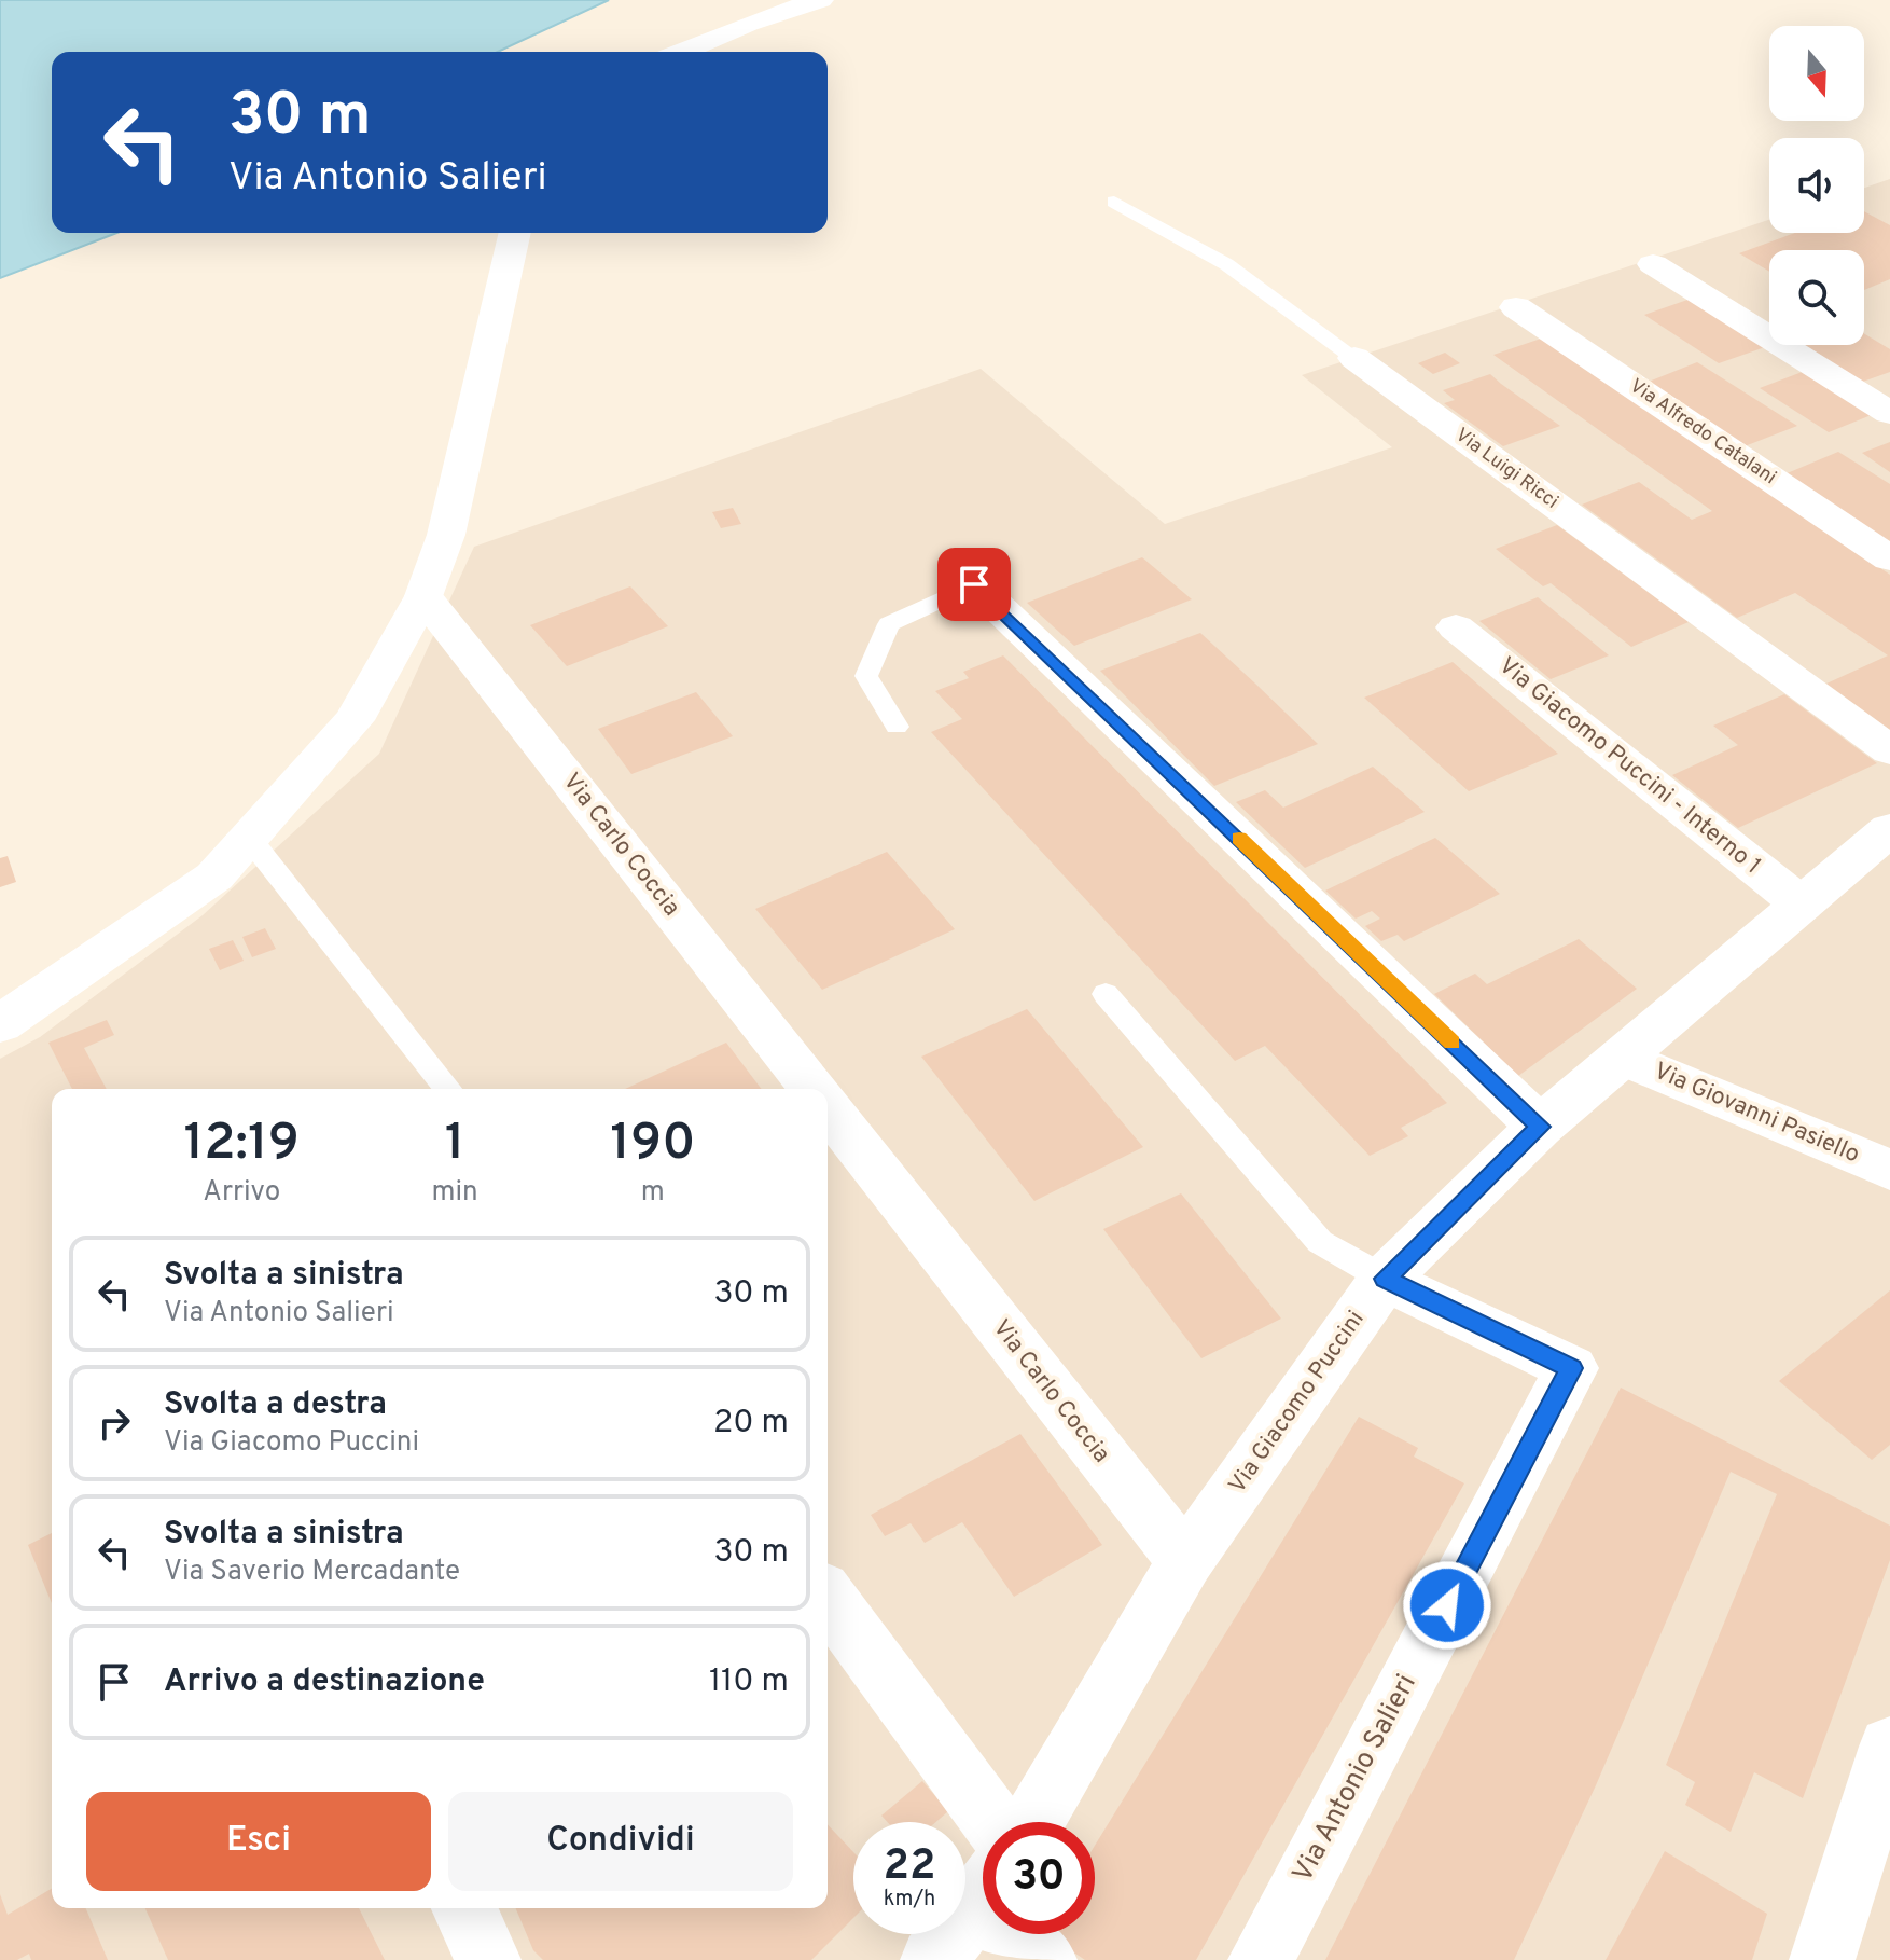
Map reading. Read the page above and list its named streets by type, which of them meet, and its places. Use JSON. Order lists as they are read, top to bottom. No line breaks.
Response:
{"streets":{"street":["Via Alfredo Catalani","Via Luigi Ricci","Via Giacomo Puccini - Interno 1","Via Carlo Coccia","Via Giovanni Pasiello","Via Giacomo Puccini","Via Antonio Salieri"]},"crossings":[["Via Giacomo Puccini - Interno 1","Via Giacomo Puccini"],["Via Carlo Coccia","Via Giacomo Puccini"],["Via Giovanni Pasiello","Via Giacomo Puccini"],["Via Giacomo Puccini","Via Antonio Salieri"]],"north":"bottom","page":{"turn":["30 m","Via Antonio Salieri"],"eta":["12:19","Arrivo","1","min","190","m"],"list":[{"name":"Svolta a sinistra","note":"Via Antonio Salieri","value":"30 m"},{"name":"Svolta a destra","note":"Via Giacomo Puccini","value":"20 m"},{"name":"Svolta a sinistra","note":"Via Saverio Mercadante","value":"30 m"},{"name":"Arrivo a destinazione","value":"110 m"}],"buttons":["Esci","Condividi"],"speed":"22 km/h","limit":"30"}}
